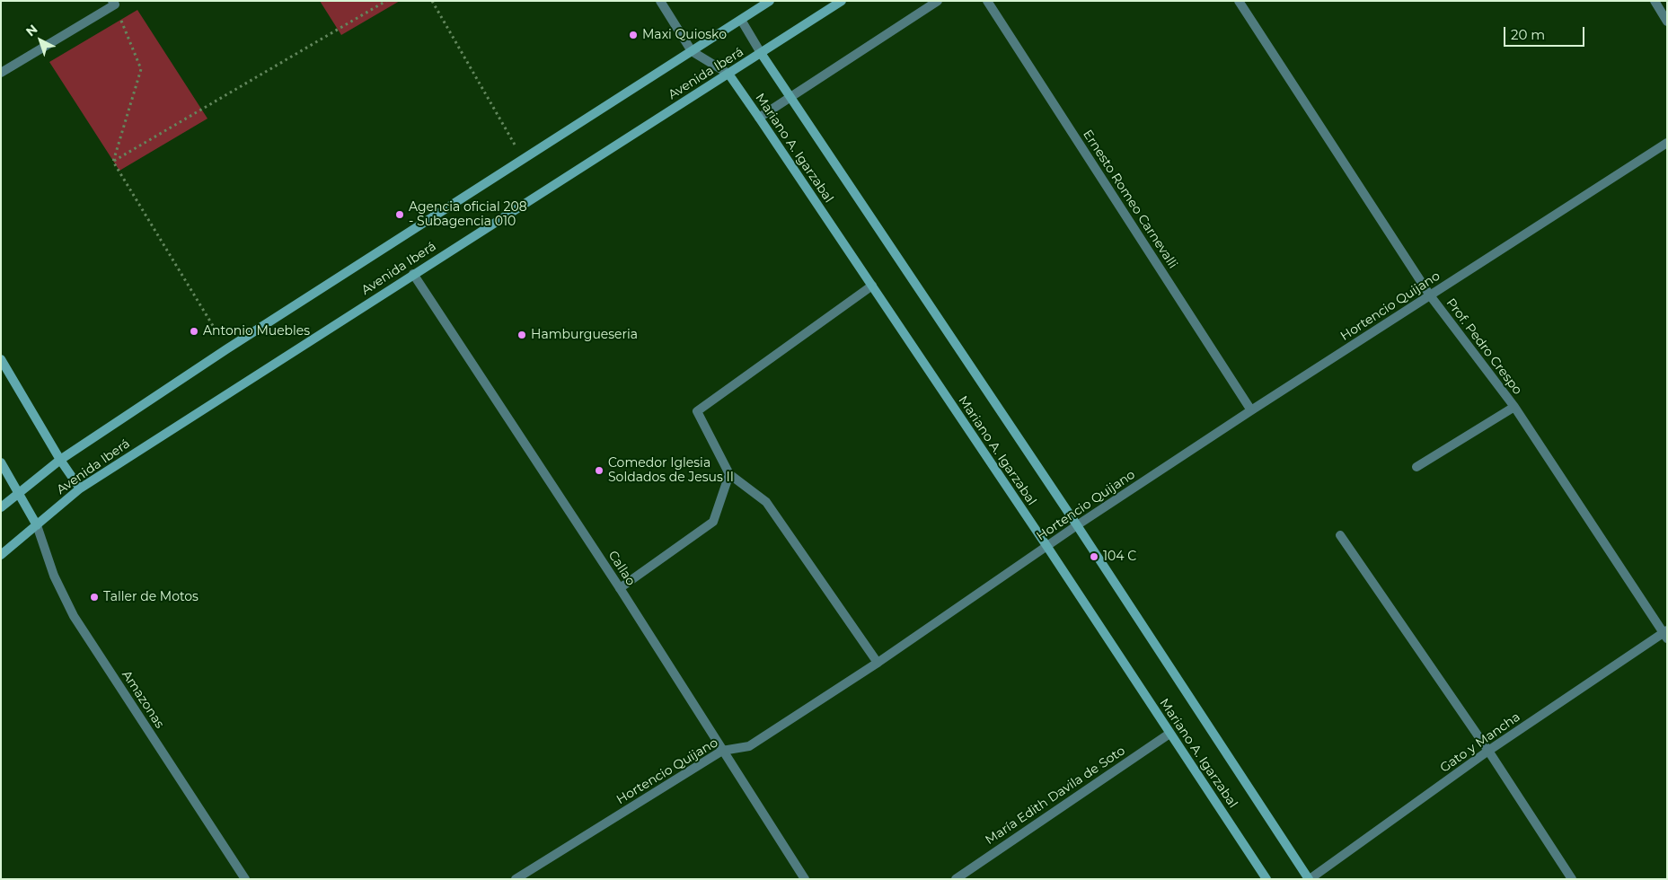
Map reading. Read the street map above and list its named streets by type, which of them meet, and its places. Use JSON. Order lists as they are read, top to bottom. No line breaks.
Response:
{"streets":{"main road":["Avenida Iberá","Mariano A. Igarzabal"],"street":["Ernesto Romeo Carnevalli","Hortencio Quijano","Prof. Pedro Crespo","Callao","Amazonas","Gato y Mancha","María Edith Davila de Soto"]},"crossings":[["Avenida Iberá","Mariano A. Igarzabal"],["Avenida Iberá","Callao"],["Avenida Iberá","Amazonas"],["Mariano A. Igarzabal","Hortencio Quijano"],["Mariano A. Igarzabal","Gato y Mancha"],["Mariano A. Igarzabal","María Edith Davila de Soto"],["Ernesto Romeo Carnevalli","Hortencio Quijano"],["Hortencio Quijano","Prof. Pedro Crespo"],["Hortencio Quijano","Callao"],["Prof. Pedro Crespo","Gato y Mancha"]],"places":["Maxi Quiosko","Agencia oficial 208 - Subagencia 010","Antonio Muebles","Hamburgueseria","Comedor Iglesia Soldados de Jesus II","104 C","Taller de Motos"],"scale_bar":"20 m","north":"top left"}
